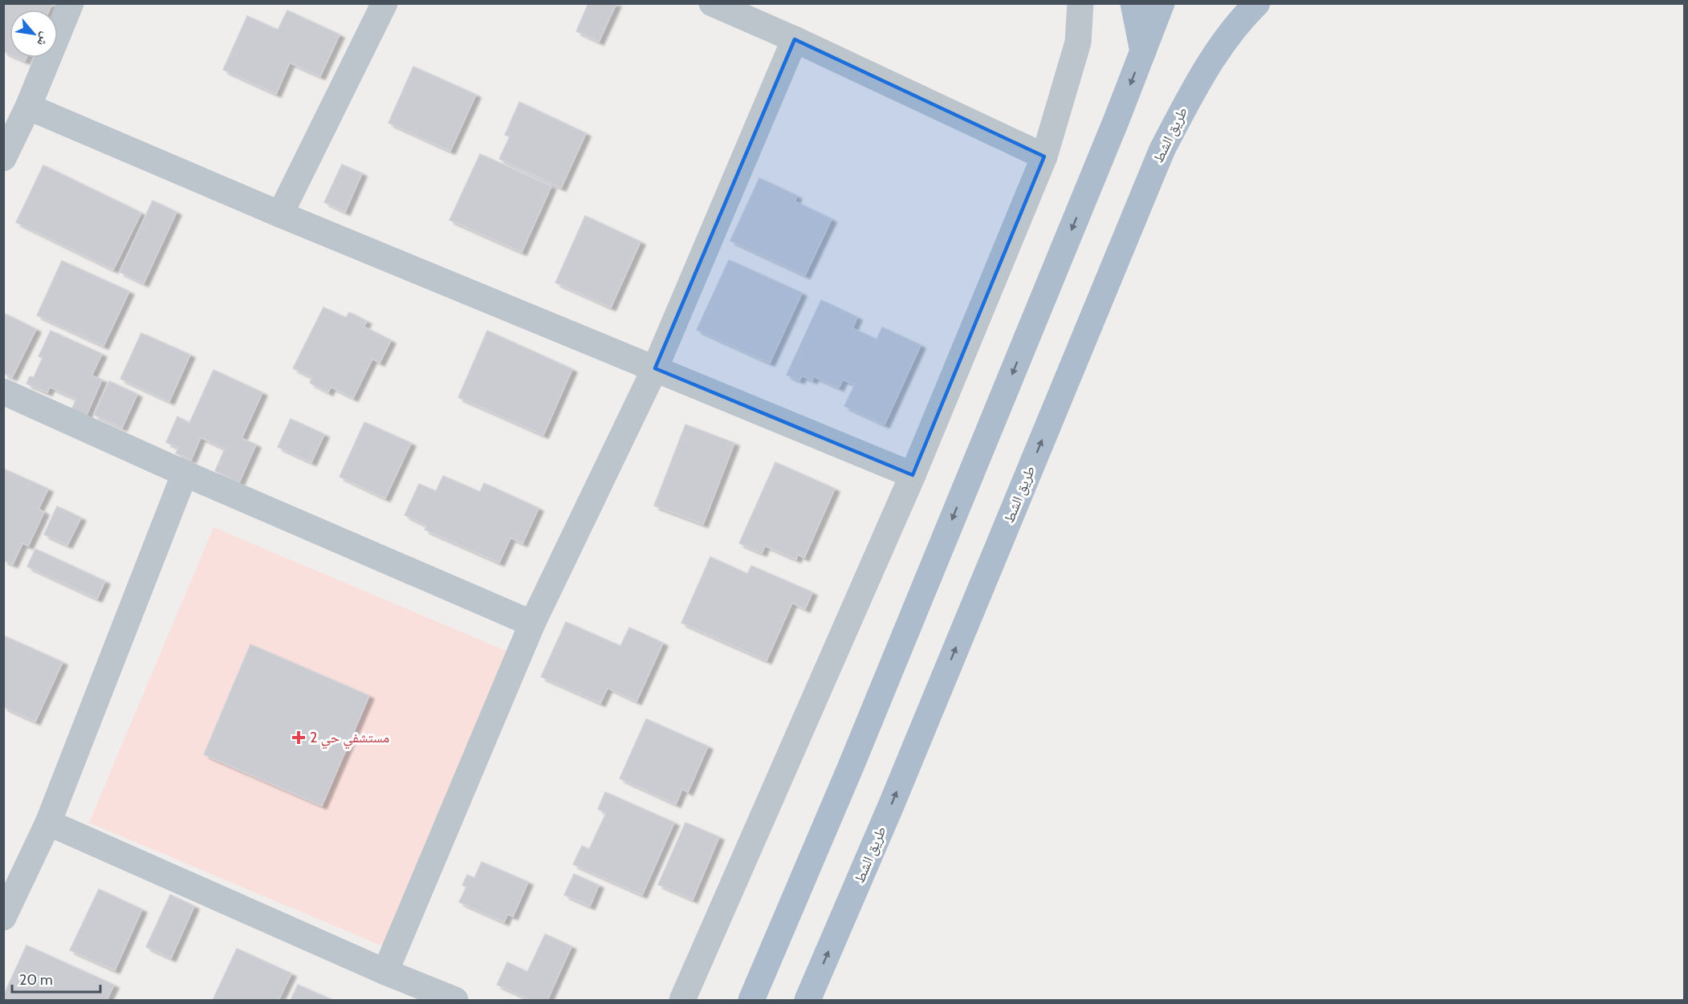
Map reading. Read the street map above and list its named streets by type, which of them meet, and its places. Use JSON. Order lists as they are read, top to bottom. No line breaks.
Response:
{"streets":{"main road":["طريق الشط"]},"places":{"health":["مستشفي حي 2"]},"scale_bar":"20 m","north":"bottom right"}
